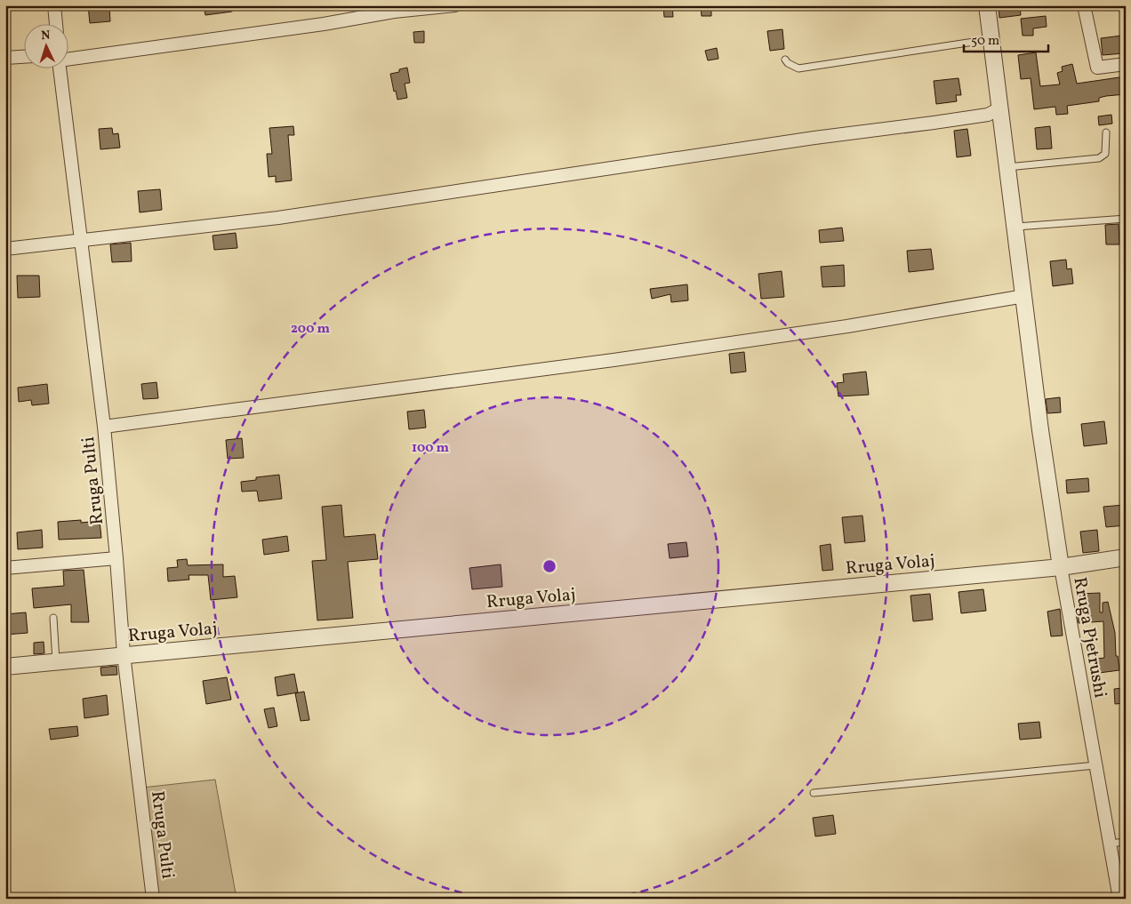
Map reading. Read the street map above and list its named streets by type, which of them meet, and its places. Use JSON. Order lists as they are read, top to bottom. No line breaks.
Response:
{"streets":{"street":["Rruga Pulti","Rruga Volaj","Rruga Pjetrushi"]},"crossings":[["Rruga Pulti","Rruga Volaj"],["Rruga Volaj","Rruga Pjetrushi"]],"scale_bar":"50 m","north":"top","rings":["200 m","100 m"]}
